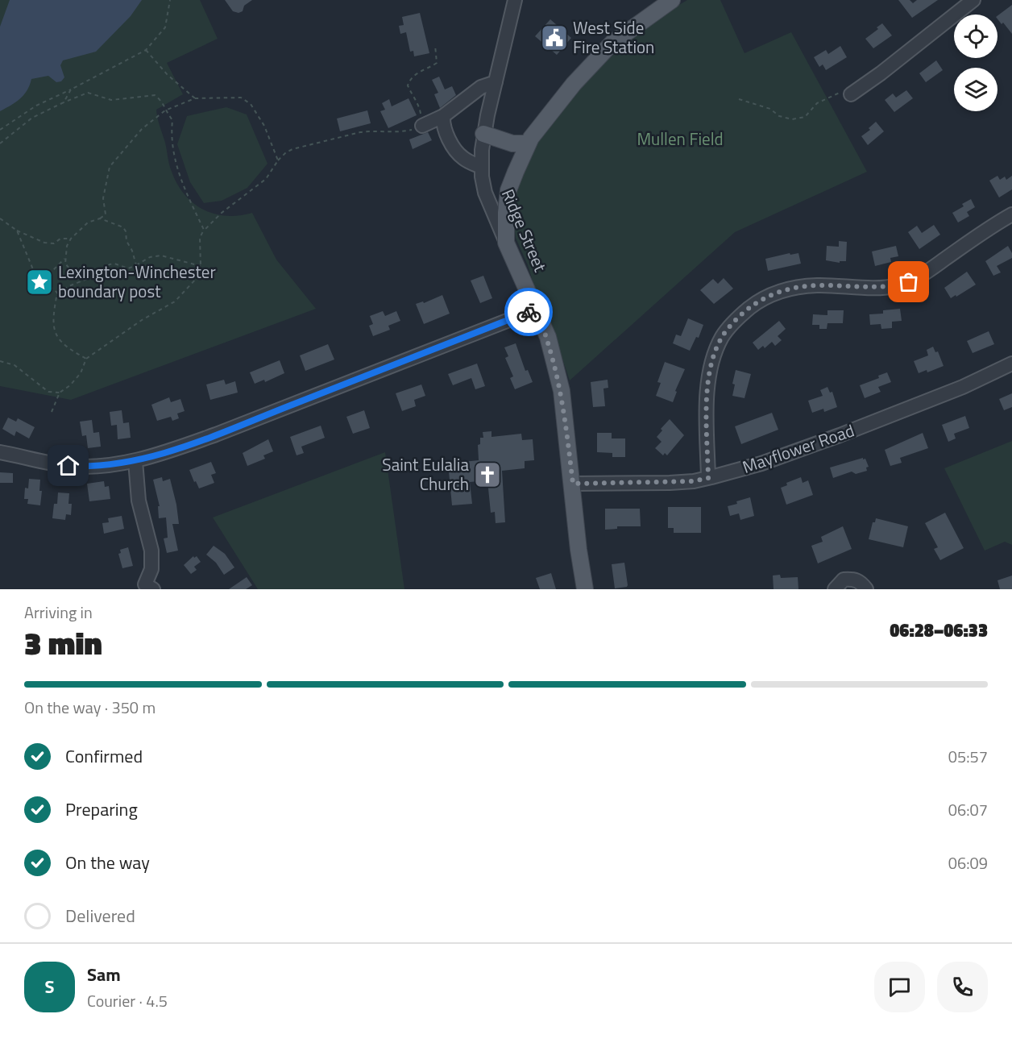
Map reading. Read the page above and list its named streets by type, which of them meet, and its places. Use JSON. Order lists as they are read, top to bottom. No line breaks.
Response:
{"streets":{"main road":["Ridge Street"],"street":["Mayflower Road"]},"crossings":[["Ridge Street","Mayflower Road"]],"parks":["Mullen Field"],"places":{"public building":["West Side Fire Station"],"place":["Lexington-Winchester boundary post"],"church":["Saint Eulalia Church"]},"page":{"heading":["3 min","Arriving in","06:28–06:33"],"panel":["Sam","Courier · 4.5"],"bar":"On the way · 350 m","list":[["Confirmed","05:57"],["Preparing","06:07"],["On the way","06:09"],"Delivered"],"round":"S"}}
